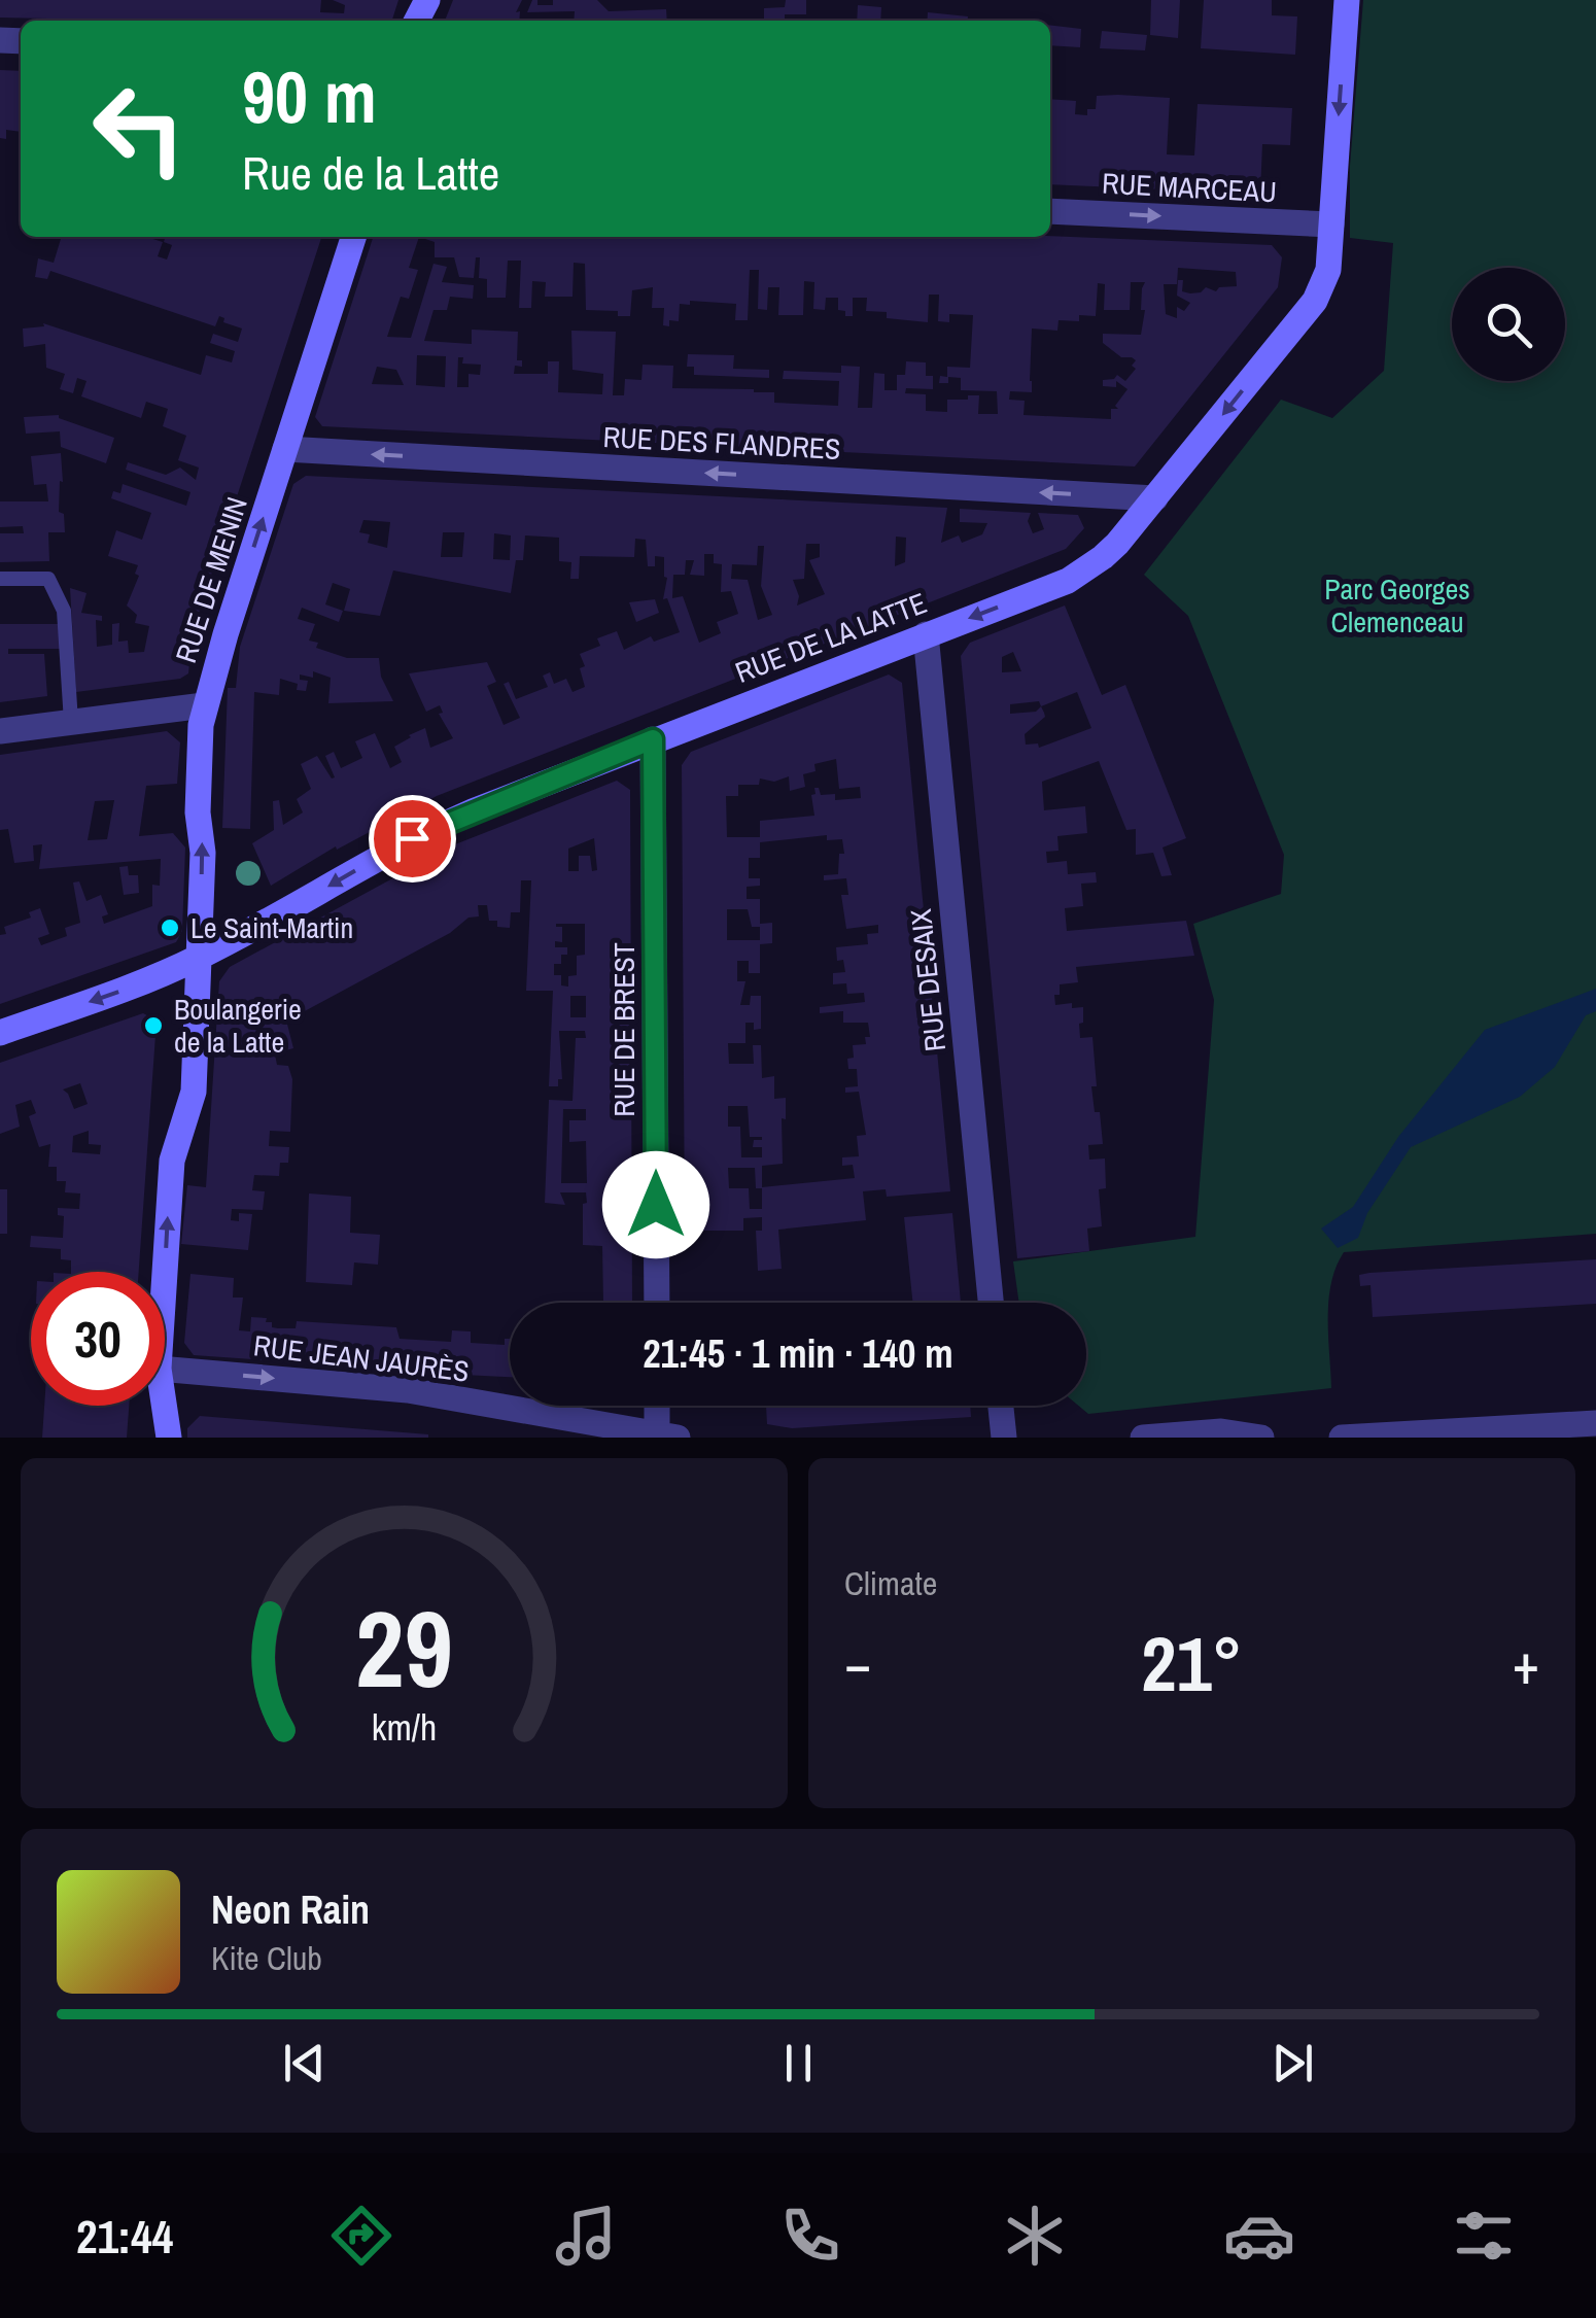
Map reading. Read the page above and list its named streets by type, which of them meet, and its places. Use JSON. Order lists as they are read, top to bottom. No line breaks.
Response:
{"streets":{"street":["RUE MARCEAU","RUE DES FLANDRES","RUE DE MENIN","RUE DE LA LATTE","RUE DESAIX","RUE DE BREST","RUE JEAN JAURÈS"]},"crossings":[["RUE MARCEAU","RUE DE LA LATTE"],["RUE DES FLANDRES","RUE DE MENIN"],["RUE DES FLANDRES","RUE DE LA LATTE"],["RUE DE MENIN","RUE DE LA LATTE"],["RUE DE LA LATTE","RUE DESAIX"],["RUE DE LA LATTE","RUE DE BREST"]],"one_way":["RUE MARCEAU","RUE DES FLANDRES","RUE DE MENIN","RUE DE LA LATTE","RUE JEAN JAURÈS"],"parks":["Parc Georges Clemenceau"],"places":["Le Saint-Martin","Boulangerie de la Latte"],"page":{"turn":["90 m","Rue de la Latte"],"limit":"30","trip":"21:45 · 1 min · 140 m","tile":"Climate","heat":["−","21°","+"],"song":["Neon Rain","Kite Club"],"tabs":"21:44","gauge":["29","km/h"]}}
